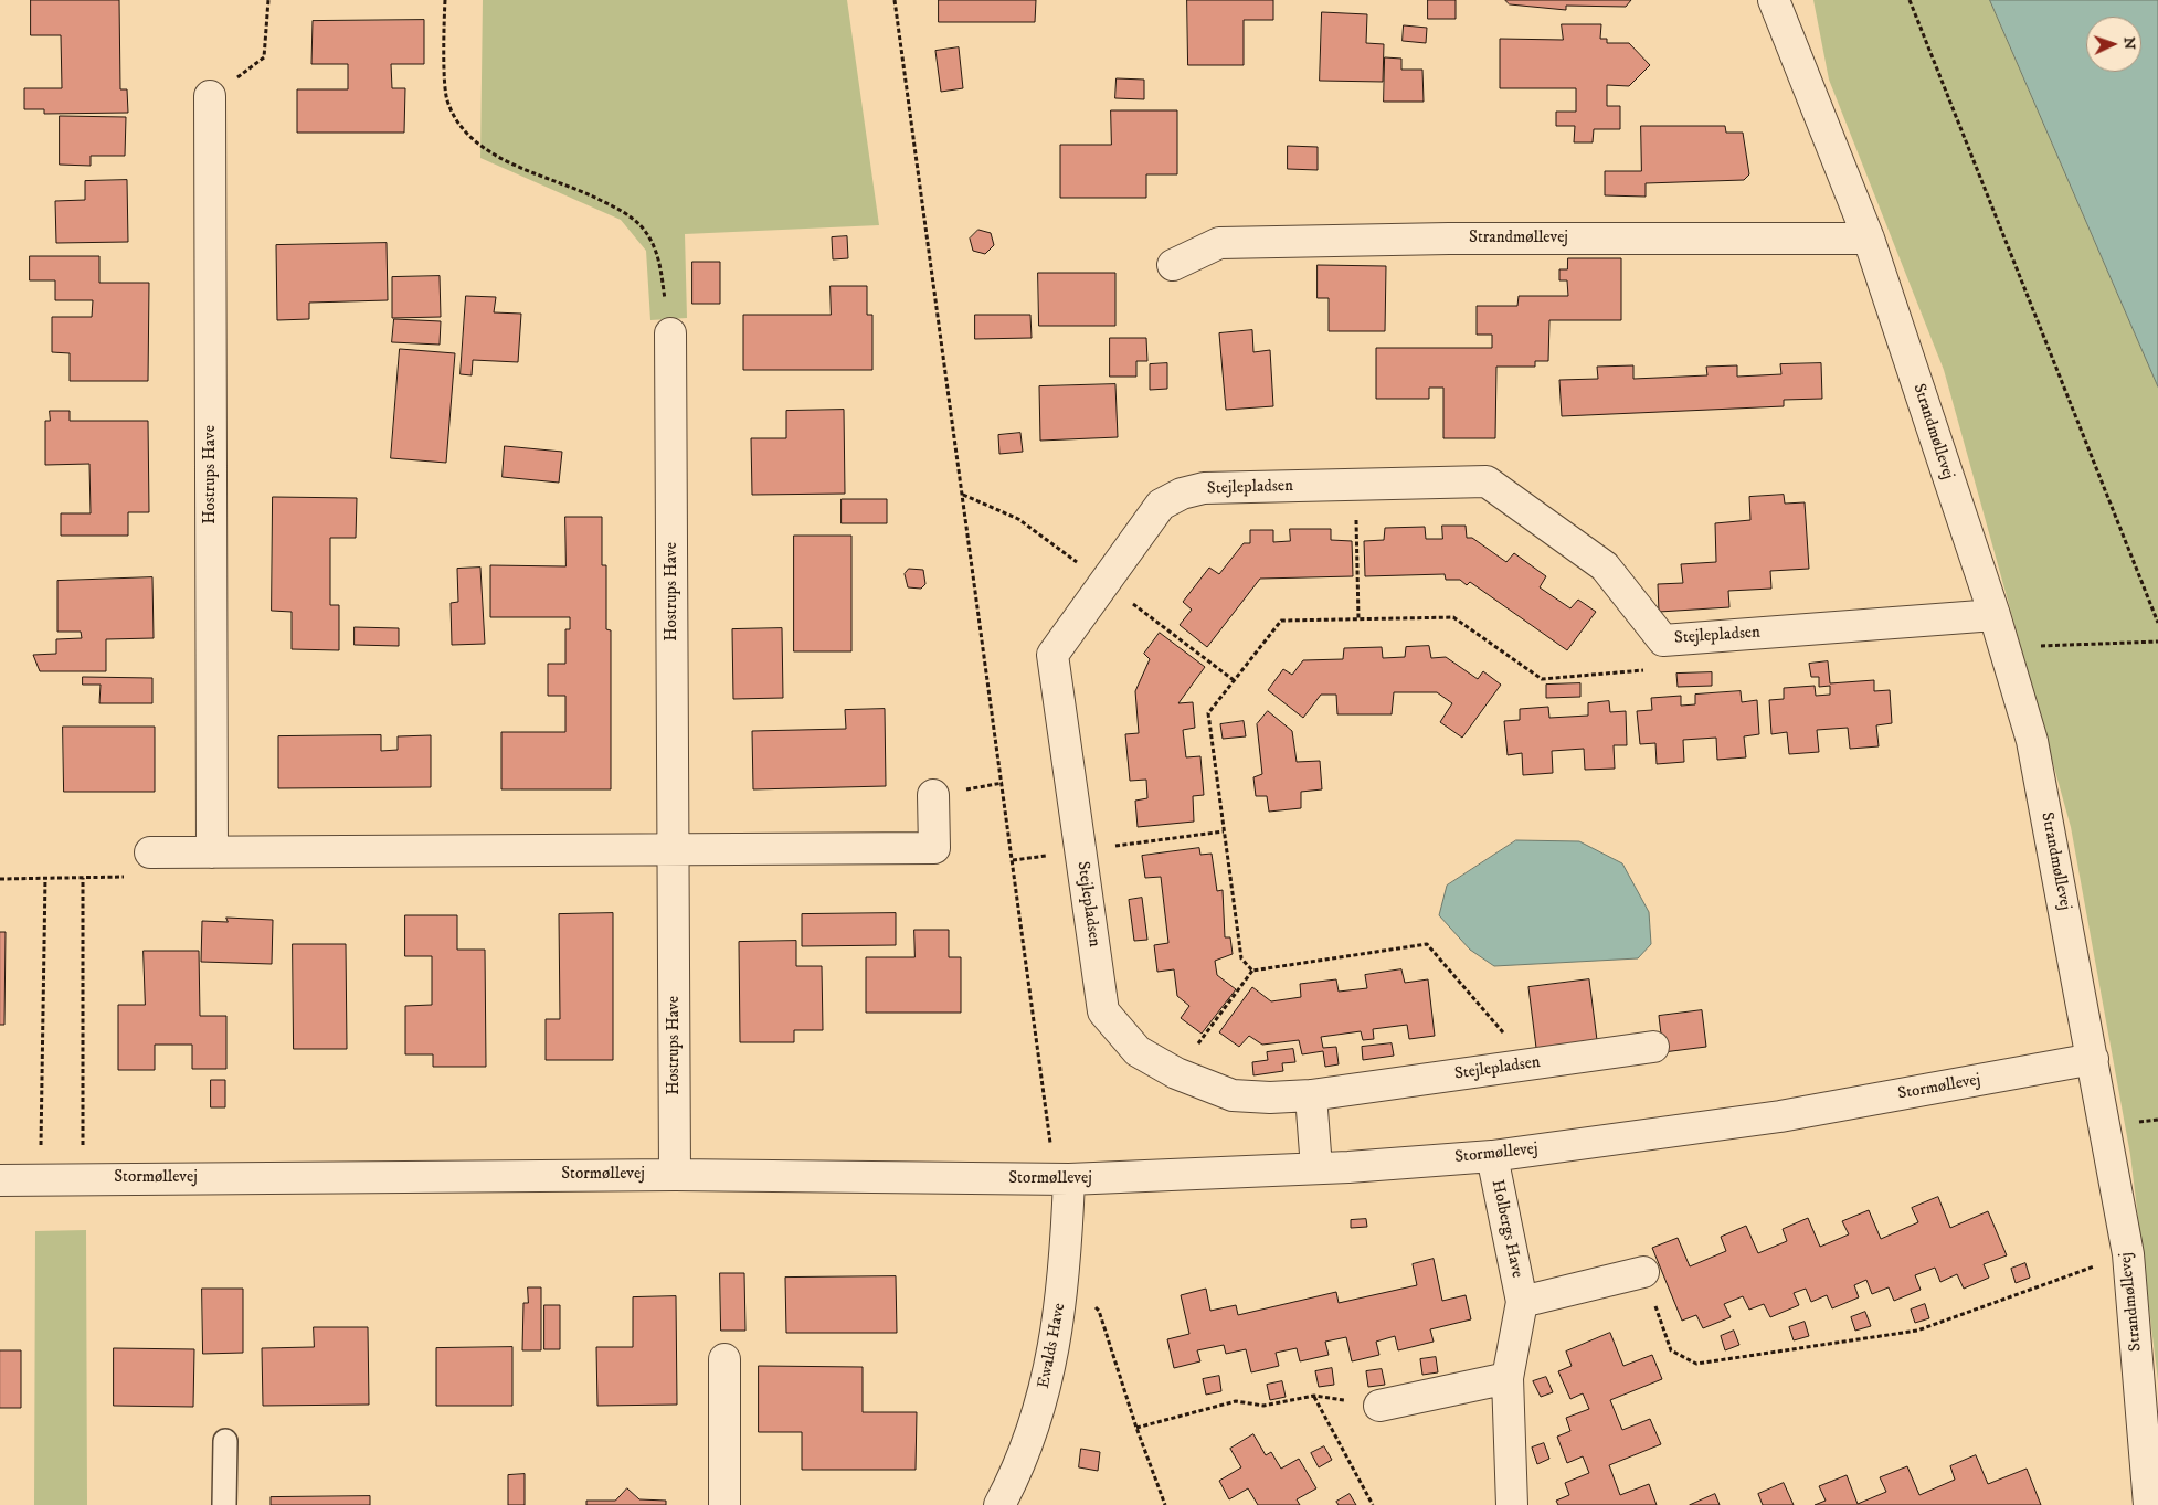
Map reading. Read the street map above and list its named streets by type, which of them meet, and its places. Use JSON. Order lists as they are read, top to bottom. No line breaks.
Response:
{"streets":{"street":["Strandmøllevej","Hostrups Have","Stejlepladsen","Stormøllevej","Holbergs Have","Ewalds Have"]},"crossings":[["Strandmøllevej","Stejlepladsen"],["Strandmøllevej","Stormøllevej"],["Hostrups Have","Stormøllevej"],["Stormøllevej","Holbergs Have"],["Stormøllevej","Ewalds Have"]],"north":"right"}
